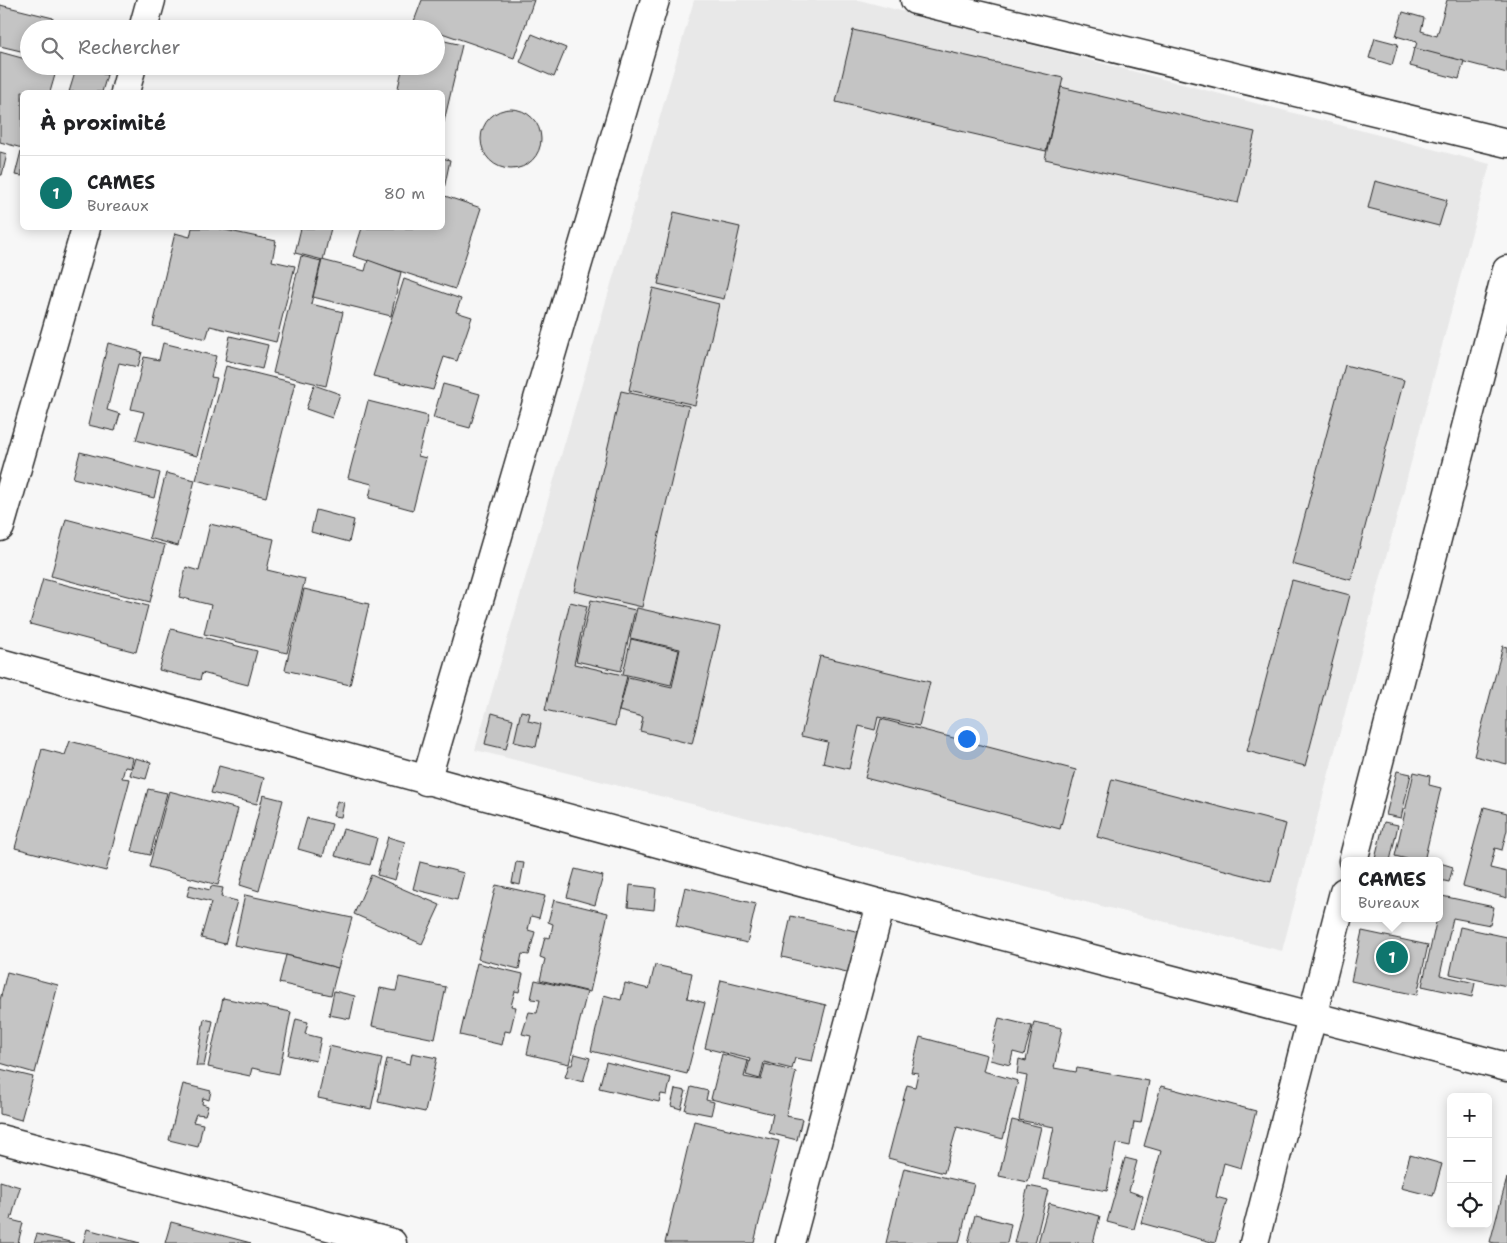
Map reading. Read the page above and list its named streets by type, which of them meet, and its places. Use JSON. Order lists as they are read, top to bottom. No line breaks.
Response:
{"page":{"search":"Rechercher","heading":"À proximité","list":[{"mark":"1","name":"CAMES","note":"Bureaux","value":"80 m"}],"popup":["CAMES","Bureaux"],"pins":"1","map_buttons":["+","−"]}}
